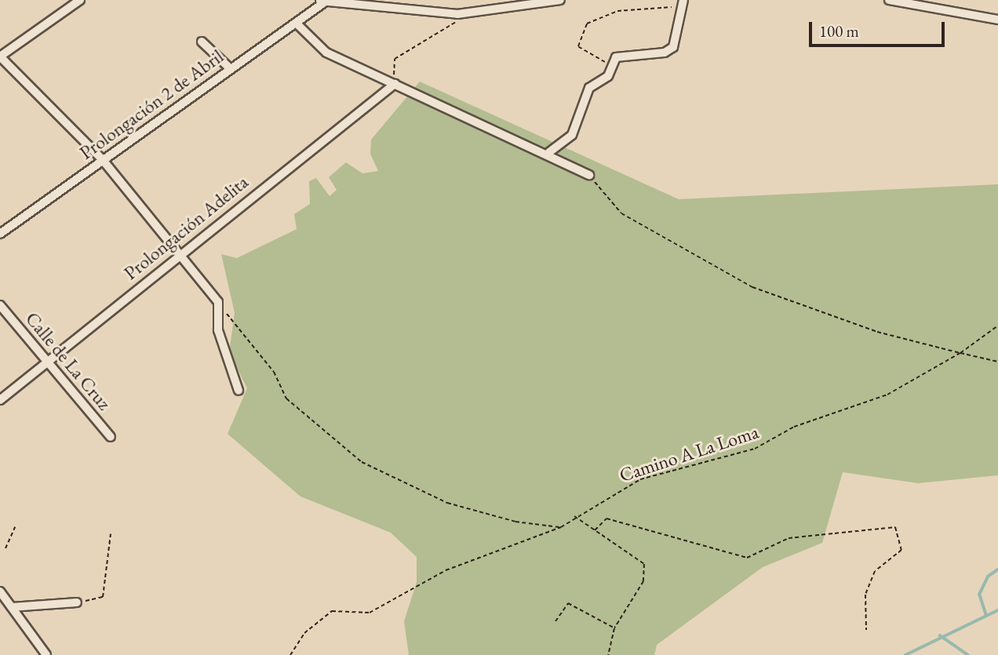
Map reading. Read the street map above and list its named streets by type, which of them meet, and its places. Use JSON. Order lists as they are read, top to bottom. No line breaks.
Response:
{"streets":{"street":["Prolongación 2 de Abril","Prolongación Adelita","Calle de La Cruz"],"path":["Camino A La Loma"]},"crossings":[["Prolongación Adelita","Calle de La Cruz"]],"scale_bar":"100 m"}
